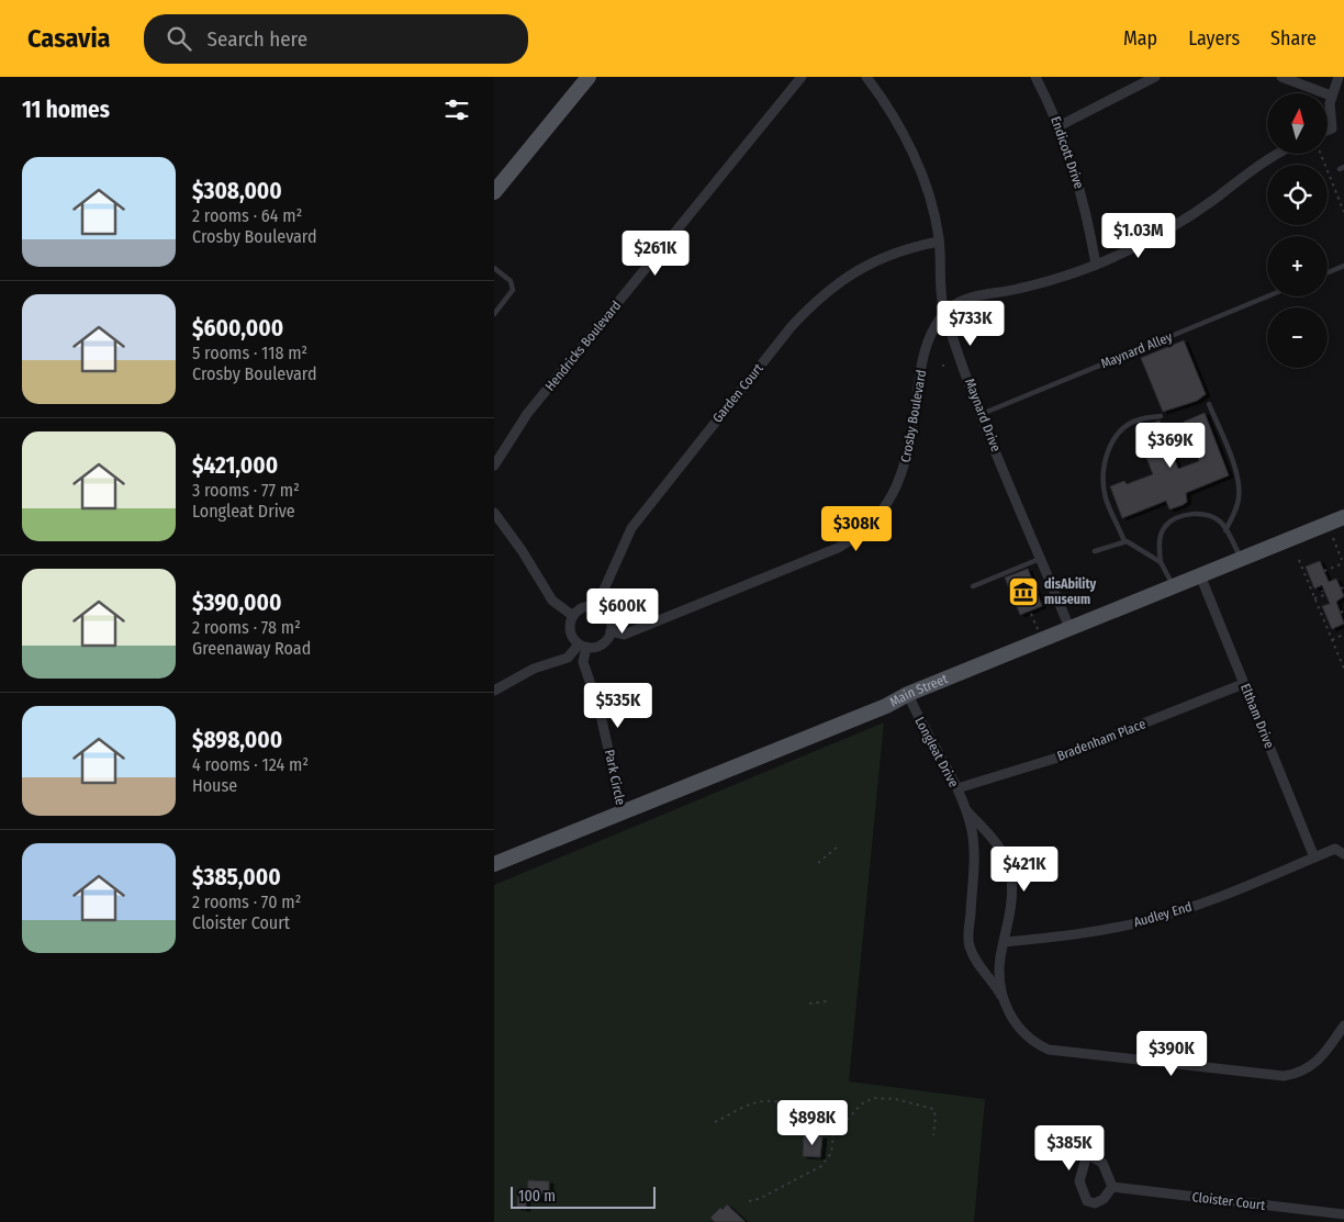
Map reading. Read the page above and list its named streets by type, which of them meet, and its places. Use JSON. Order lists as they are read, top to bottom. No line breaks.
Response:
{"streets":{"main road":["Main Street"],"street":["Endicott Drive","Hendricks Boulevard","Garden Court","Maynard Drive","Crosby Boulevard","Eltham Drive","Bradenham Place","Longleat Drive","Park Circle","Audley End","Cloister Court"],"lane":["Maynard Alley"]},"crossings":[["Endicott Drive","Crosby Boulevard"],["Maynard Alley","Maynard Drive"],["Garden Court","Maynard Drive"],["Garden Court","Crosby Boulevard"],["Garden Court","Park Circle"],["Maynard Drive","Crosby Boulevard"],["Maynard Drive","Main Street"],["Crosby Boulevard","Park Circle"],["Main Street","Eltham Drive"],["Main Street","Longleat Drive"],["Main Street","Park Circle"],["Eltham Drive","Bradenham Place"],["Eltham Drive","Audley End"],["Bradenham Place","Longleat Drive"],["Longleat Drive","Audley End"]],"places":{"museum":["disAbility museum"]},"scale_bar":"100 m","north":"top","page":{"header":"Casavia","search":"Search here","nav":["Map","Layers","Share"],"heading":"11 homes","map_buttons":["+","−"],"list":[{"name":"$308,000","note":"2 rooms · 64 m² · Crosby Boulevard"},{"name":"$600,000","note":"5 rooms · 118 m² · Crosby Boulevard"},{"name":"$421,000","note":"3 rooms · 77 m² · Longleat Drive"},{"name":"$390,000","note":"2 rooms · 78 m² · Greenaway Road"},{"name":"$898,000","note":"4 rooms · 124 m² · House"},{"name":"$385,000","note":"2 rooms · 70 m² · Cloister Court"}],"price":["$1.03M","$261K","$733K","$369K","$308K","$600K","$535K","$421K","$390K","$898K","$385K"],"scale":"100 m"}}
